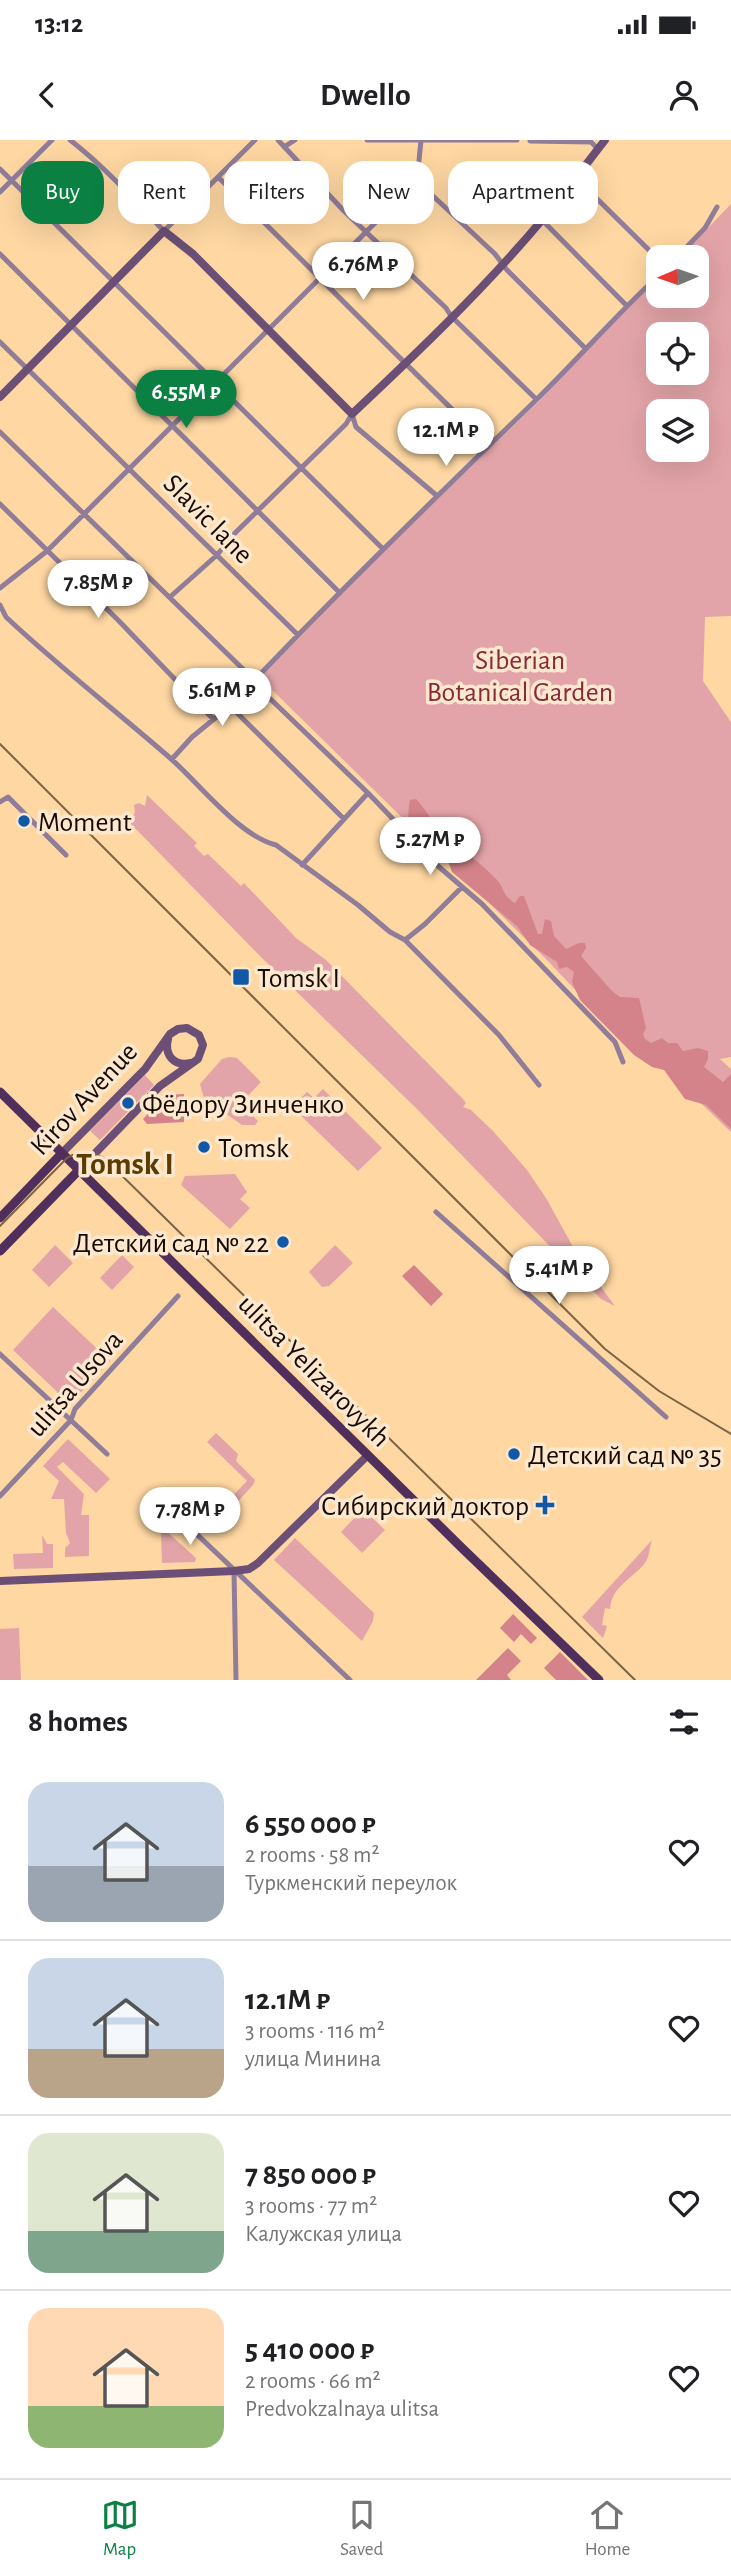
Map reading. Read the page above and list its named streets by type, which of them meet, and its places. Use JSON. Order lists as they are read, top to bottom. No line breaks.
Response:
{"streets":{"main road":["Kirov Avenue","ulitsa Yelizarovykh"],"street":["Slavic lane","ulitsa Usova"]},"crossings":[["Kirov Avenue","ulitsa Yelizarovykh"]],"districts":["Tomsk I"],"parks":["Siberian Botanical Garden"],"places":{"other":["Moment","Фёдору Зинченко","Tomsk","Детский сад № 22","Детский сад № 35"],"transit":["Tomsk I"],"health":["Сибирский доктор"]},"north":"left","page":{"status":"13:12","header":"Dwello","chip":["Buy","Rent","Filters","New","Apartment"],"price":["6.76M ₽","6.55M ₽","12.1M ₽","7.85M ₽","5.61M ₽","5.27M ₽","5.41M ₽","7.78M ₽"],"heading":"8 homes","list":[{"name":"6 550 000 ₽","note":"2 rooms · 58 m² · Туркменский переулок"},{"name":"12.1M ₽","note":"3 rooms · 116 m² · улица Минина"},{"name":"7 850 000 ₽","note":"3 rooms · 77 m² · Калужская улица"},{"name":"5 410 000 ₽","note":"2 rooms · 66 m² · Predvokzalnaya ulitsa"}],"tabs":["Map","Saved","Home"]}}
